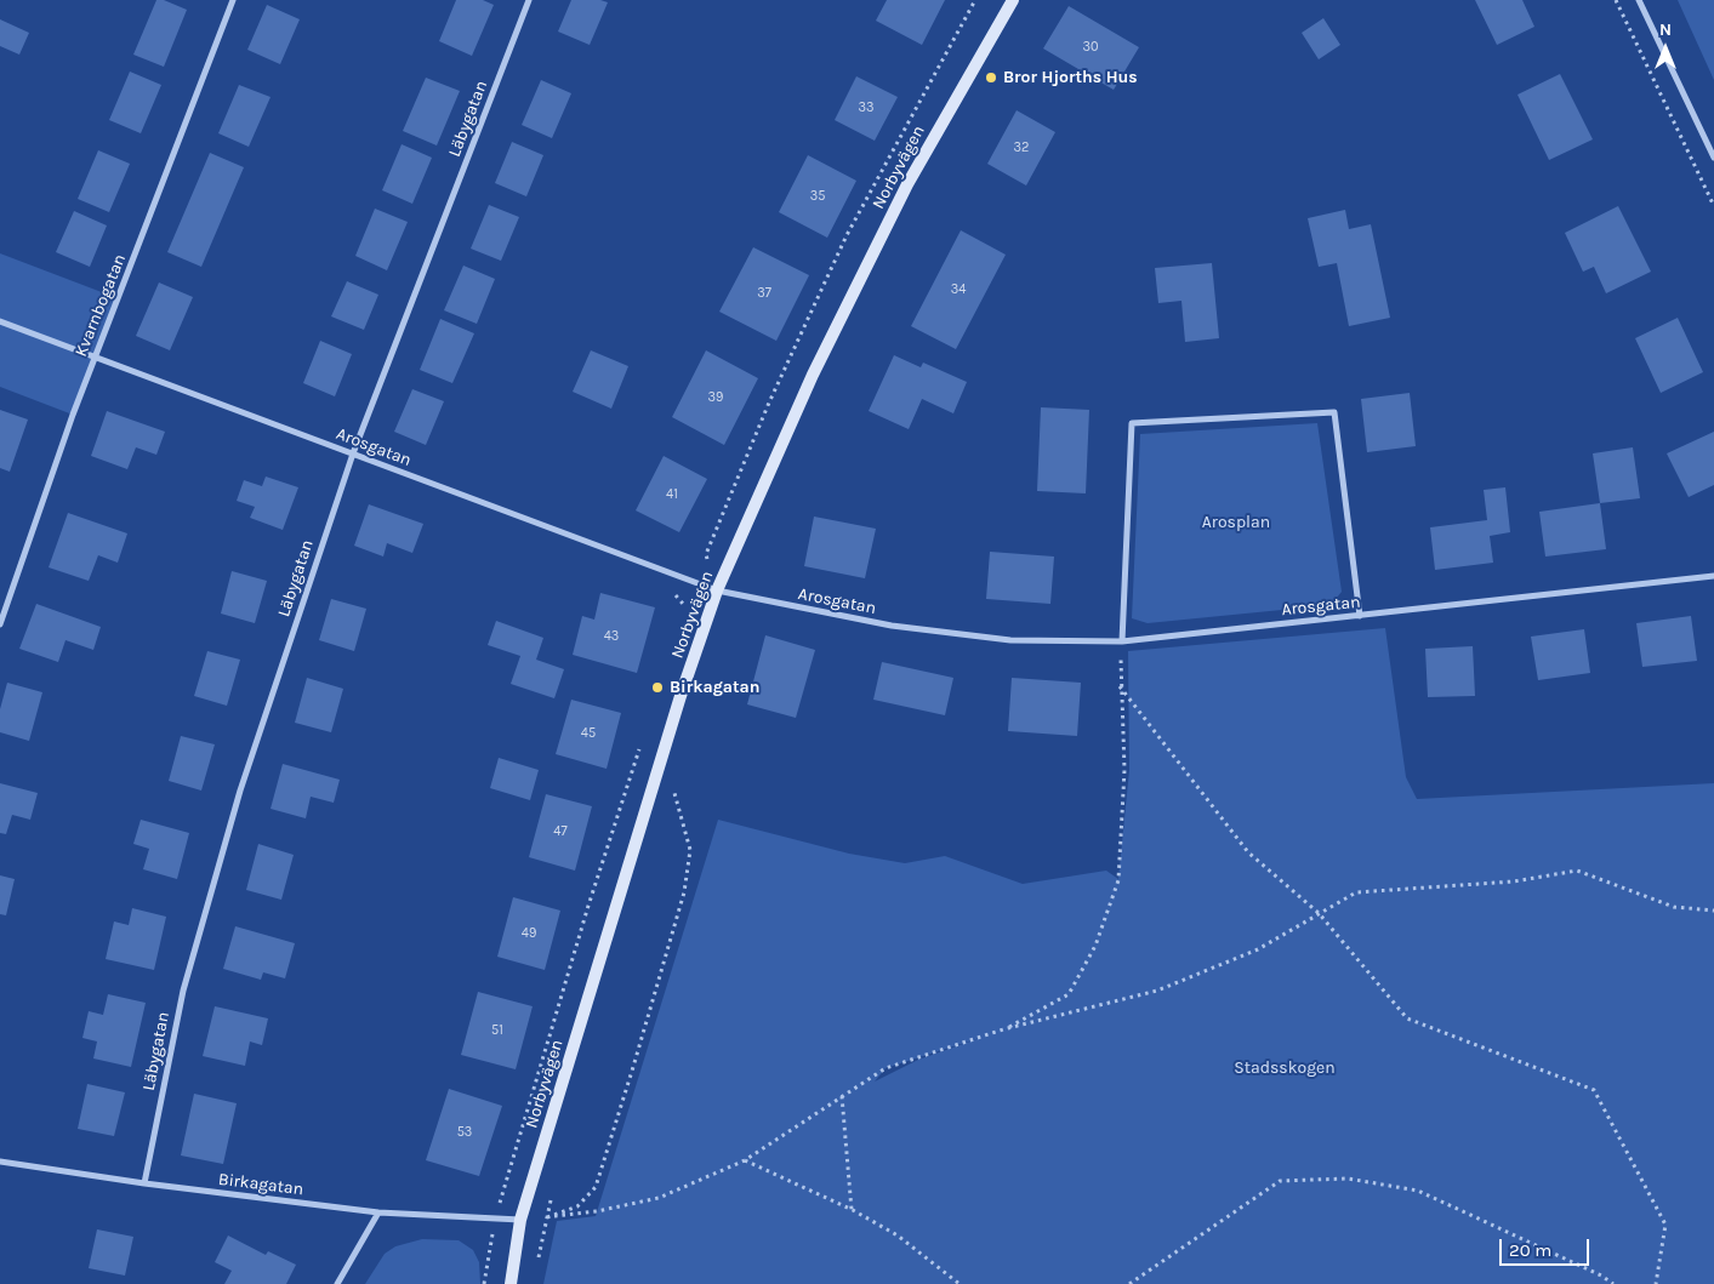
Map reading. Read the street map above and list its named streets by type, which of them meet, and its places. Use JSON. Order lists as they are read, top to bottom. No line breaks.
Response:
{"streets":{"street":["Läbygatan","Norbyvägen","Kvarnbogatan","Arosgatan","Birkagatan"]},"crossings":[["Läbygatan","Arosgatan"],["Läbygatan","Birkagatan"],["Norbyvägen","Arosgatan"],["Norbyvägen","Birkagatan"],["Kvarnbogatan","Arosgatan"]],"parks":["Arosplan","Stadsskogen"],"places":["Bror Hjorths Hus","Birkagatan"],"house_numbers":["30","33","32","35","34","37","39","41","43","45","47","49","51","53"],"scale_bar":"20 m","north":"top"}
